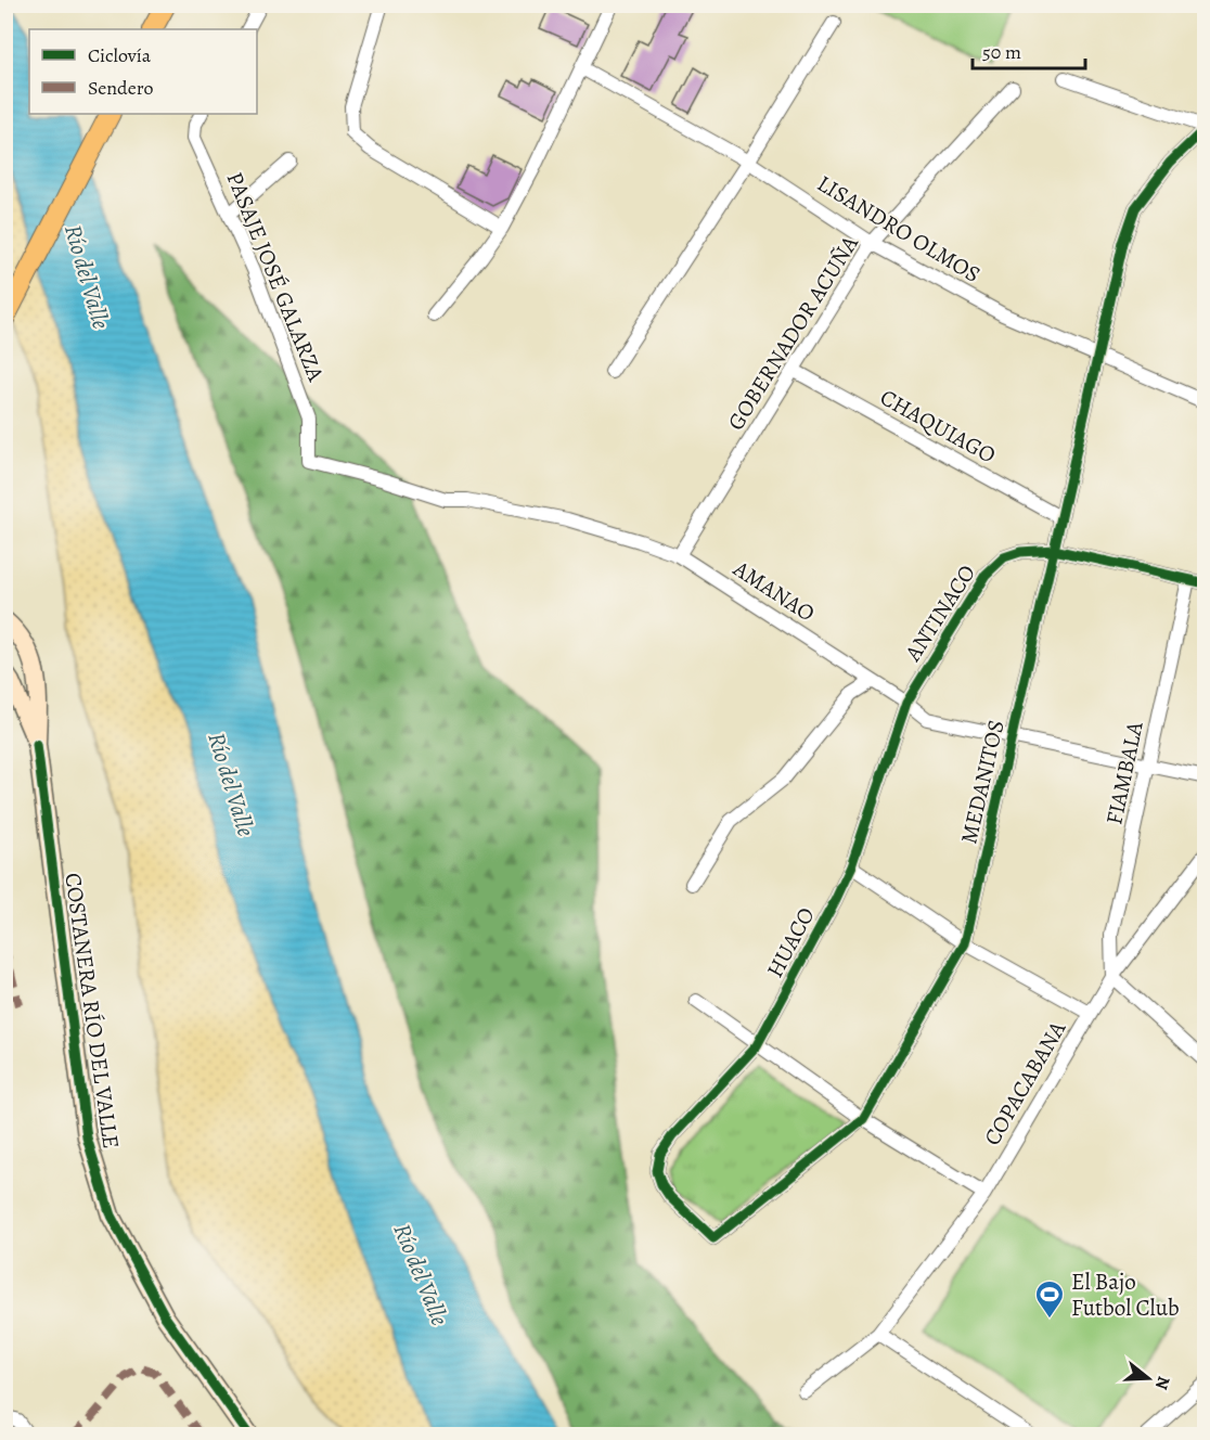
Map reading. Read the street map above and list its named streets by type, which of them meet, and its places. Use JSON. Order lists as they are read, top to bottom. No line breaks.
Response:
{"streets":{"main road":["COSTANERA RÍO DEL VALLE"],"street":["LISANDRO OLMOS","PASAJE JOSÉ GALARZA","GOBERNADOR ACUÑA","CHAQUIAGO","AMANAO","ANTINACO","FIAMBALA","MEDANITOS","HUACO","COPACABANA"]},"crossings":[["LISANDRO OLMOS","GOBERNADOR ACUÑA"],["LISANDRO OLMOS","MEDANITOS"],["PASAJE JOSÉ GALARZA","AMANAO"],["GOBERNADOR ACUÑA","CHAQUIAGO"],["GOBERNADOR ACUÑA","AMANAO"],["CHAQUIAGO","MEDANITOS"],["AMANAO","ANTINACO"],["AMANAO","FIAMBALA"],["AMANAO","MEDANITOS"],["AMANAO","HUACO"],["ANTINACO","MEDANITOS"],["ANTINACO","HUACO"],["FIAMBALA","COPACABANA"],["MEDANITOS","HUACO"]],"water":["Río del Valle"],"places":{"sports":["El Bajo Futbol Club"]},"legend":["Ciclovía","Sendero"],"scale_bar":"50 m","north":"right"}
